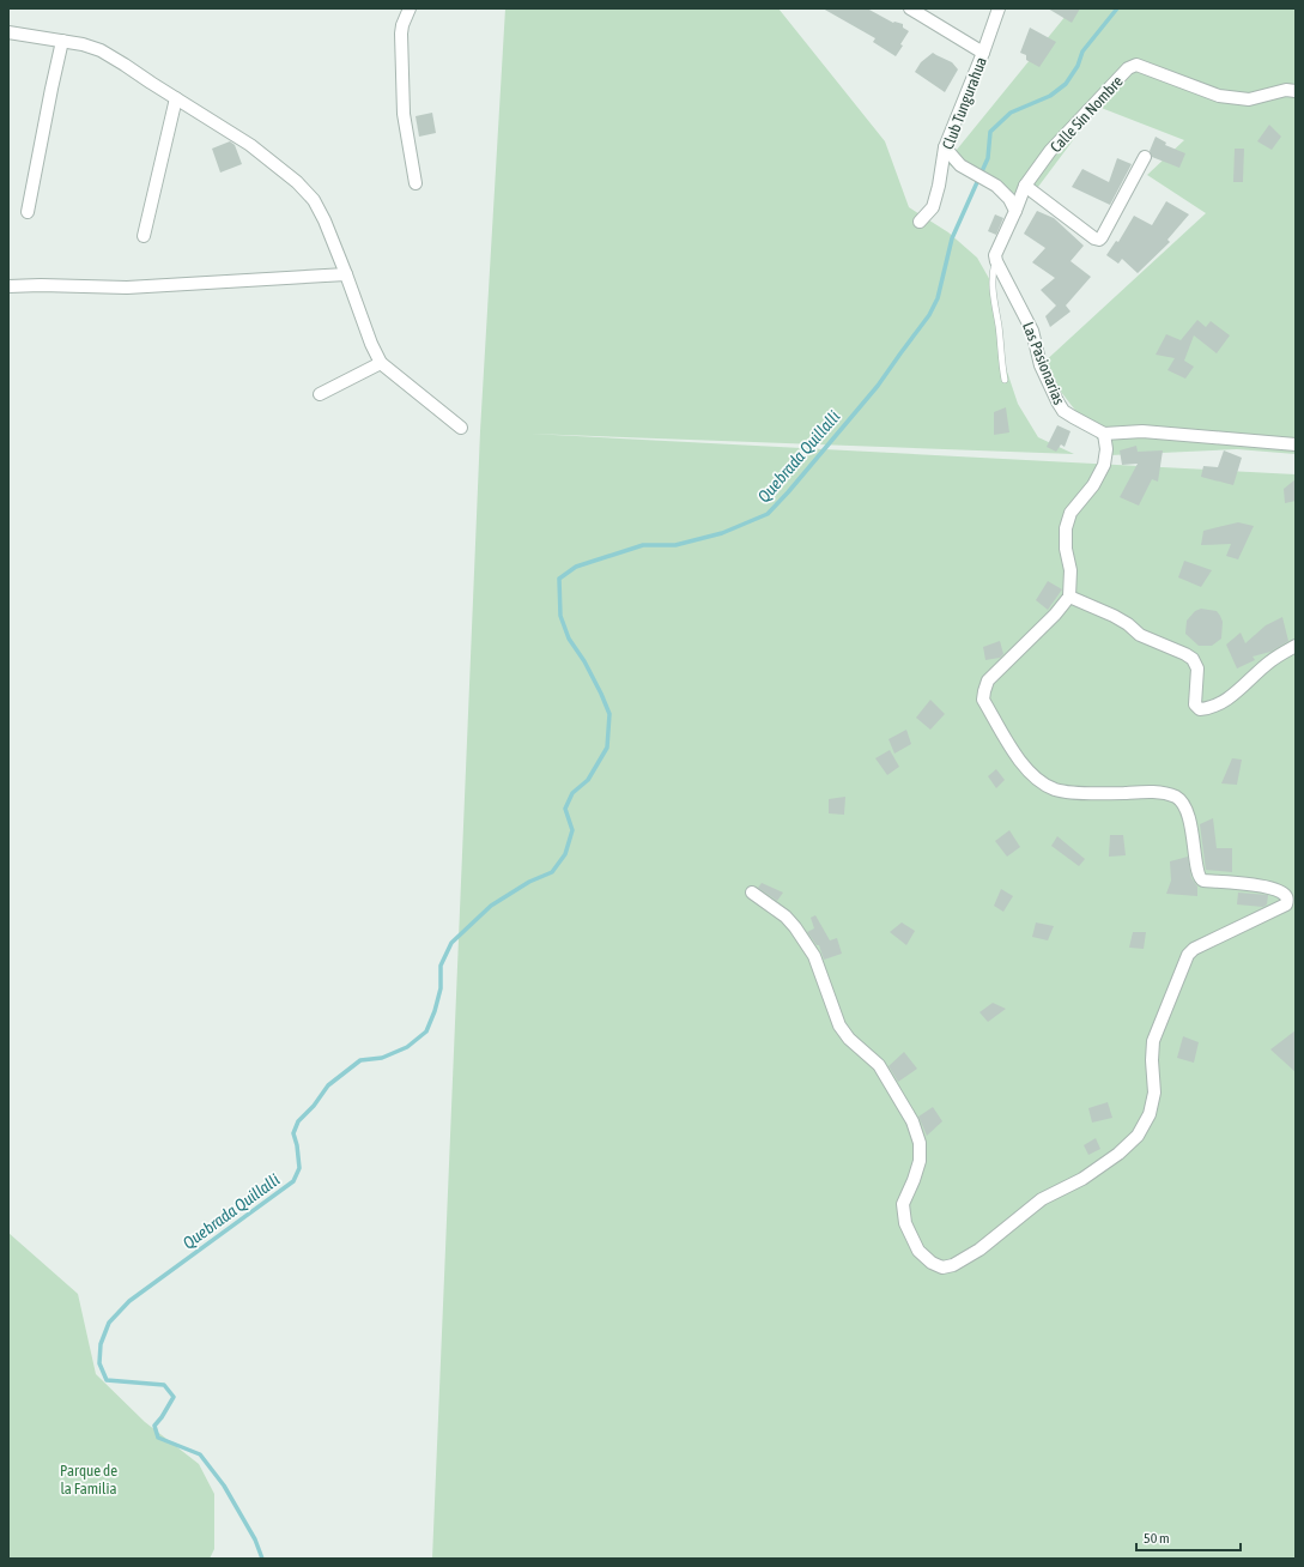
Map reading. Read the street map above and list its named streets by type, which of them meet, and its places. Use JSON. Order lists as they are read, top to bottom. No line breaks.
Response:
{"streets":{"street":["Club Tungurahua","Calle Sin Nombre","Las Pasionarias"]},"water":["Quebrada Quillalli"],"parks":["Parque de la Familia"],"scale_bar":"50 m"}
